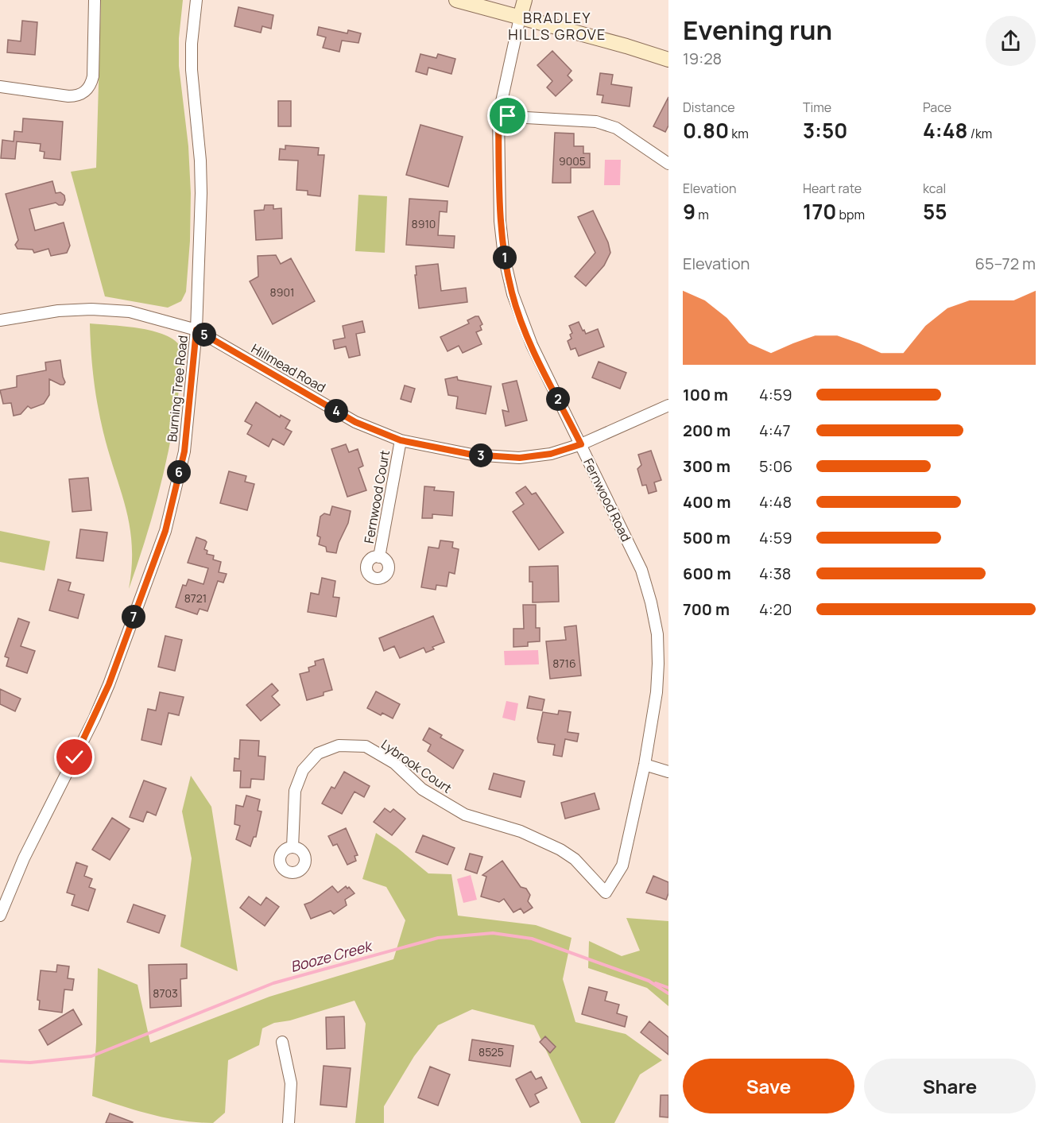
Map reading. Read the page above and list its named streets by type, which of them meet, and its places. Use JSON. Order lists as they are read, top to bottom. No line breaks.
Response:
{"streets":{"main road":["Fernwood Road"],"street":["Hillmead Road","Burning Tree Road","Fernwood Court","Lybrook Court"]},"crossings":[["Hillmead Road","Burning Tree Road"],["Hillmead Road","Fernwood Court"],["Hillmead Road","Fernwood Road"],["Fernwood Road","Lybrook Court"]],"districts":["BRADLEY HILLS GROVE"],"water":["Booze Creek"],"house_numbers":["9005","8910","8901","8721","8716","8703","8525"],"page":{"heading":["Evening run","19:28"],"stats":[["Distance","0.80 km"],["Time","3:50"],["Pace","4:48 /km"],["Elevation","9 m"],["Heart rate","170 bpm"],["kcal","55"]],"chart":["Elevation","65–72 m"],"pins":["1","5","2","4","3","6","7"],"list":[{"name":"100 m","note":"4:59"},{"name":"200 m","note":"4:47"},{"name":"300 m","note":"5:06"},{"name":"400 m","note":"4:48"},{"name":"500 m","note":"4:59"},{"name":"600 m","note":"4:38"},{"name":"700 m","note":"4:20"}],"buttons":["Save","Share"]}}
